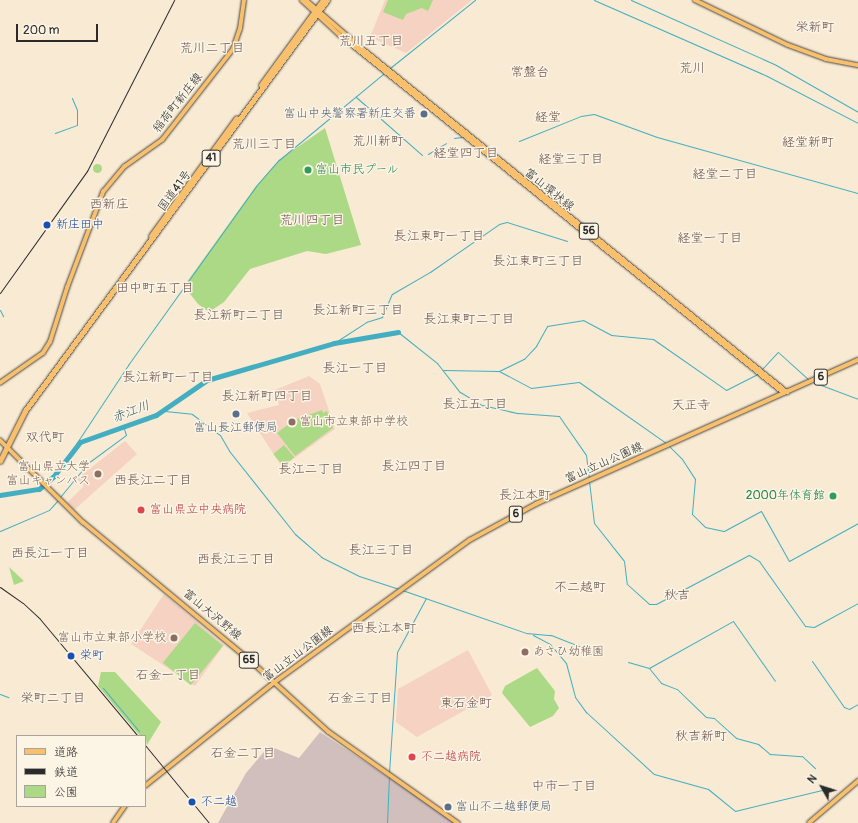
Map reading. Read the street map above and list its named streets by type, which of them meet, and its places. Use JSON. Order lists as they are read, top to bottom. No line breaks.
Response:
{"streets":{"highway":["41","国道41号"],"main road":["稲荷町新庄線","富山環状線","56","6","富山立山公園線","富山大沢野線","65"]},"crossings":[["富山環状線","国道41号"],["富山環状線","富山立山公園線"],["国道41号","富山大沢野線"],["富山立山公園線","富山大沢野線"]],"districts":["栄新町","荒川五丁目","荒川二丁目","荒川","常盤台","経堂","荒川新町","経堂新町","荒川三丁目","経堂四丁目","経堂三丁目","経堂二丁目","西新庄","荒川四丁目","長江東町一丁目","経堂一丁目","長江東町三丁目","田中町五丁目","長江新町三丁目","長江新町二丁目","長江東町二丁目","長江一丁目","長江新町一丁目","長江新町四丁目","長江五丁目","天正寺","双代町","長江四丁目","長江二丁目","西長江二丁目","長江本町","長江三丁目","西長江一丁目","西長江三丁目","不二越町","秋吉","西長江本町","石金一丁目","栄町二丁目","石金三丁目","東石金町","秋吉新町","石金二丁目","中市一丁目"],"water":["赤江川"],"places":["富山中央警察署新庄交番","富山市民プール","新庄田中","富山長江郵便局","富山市立東部中学校","富山県立大学 富山キャンパス","2000年体育館","富山県立中央病院","富山市立東部小学校","あさひ幼稚園","栄町","不二越病院","不二越","富山不二越郵便局"],"legend":["道路","鉄道","公園"],"scale_bar":"200 m","north":"top left"}
